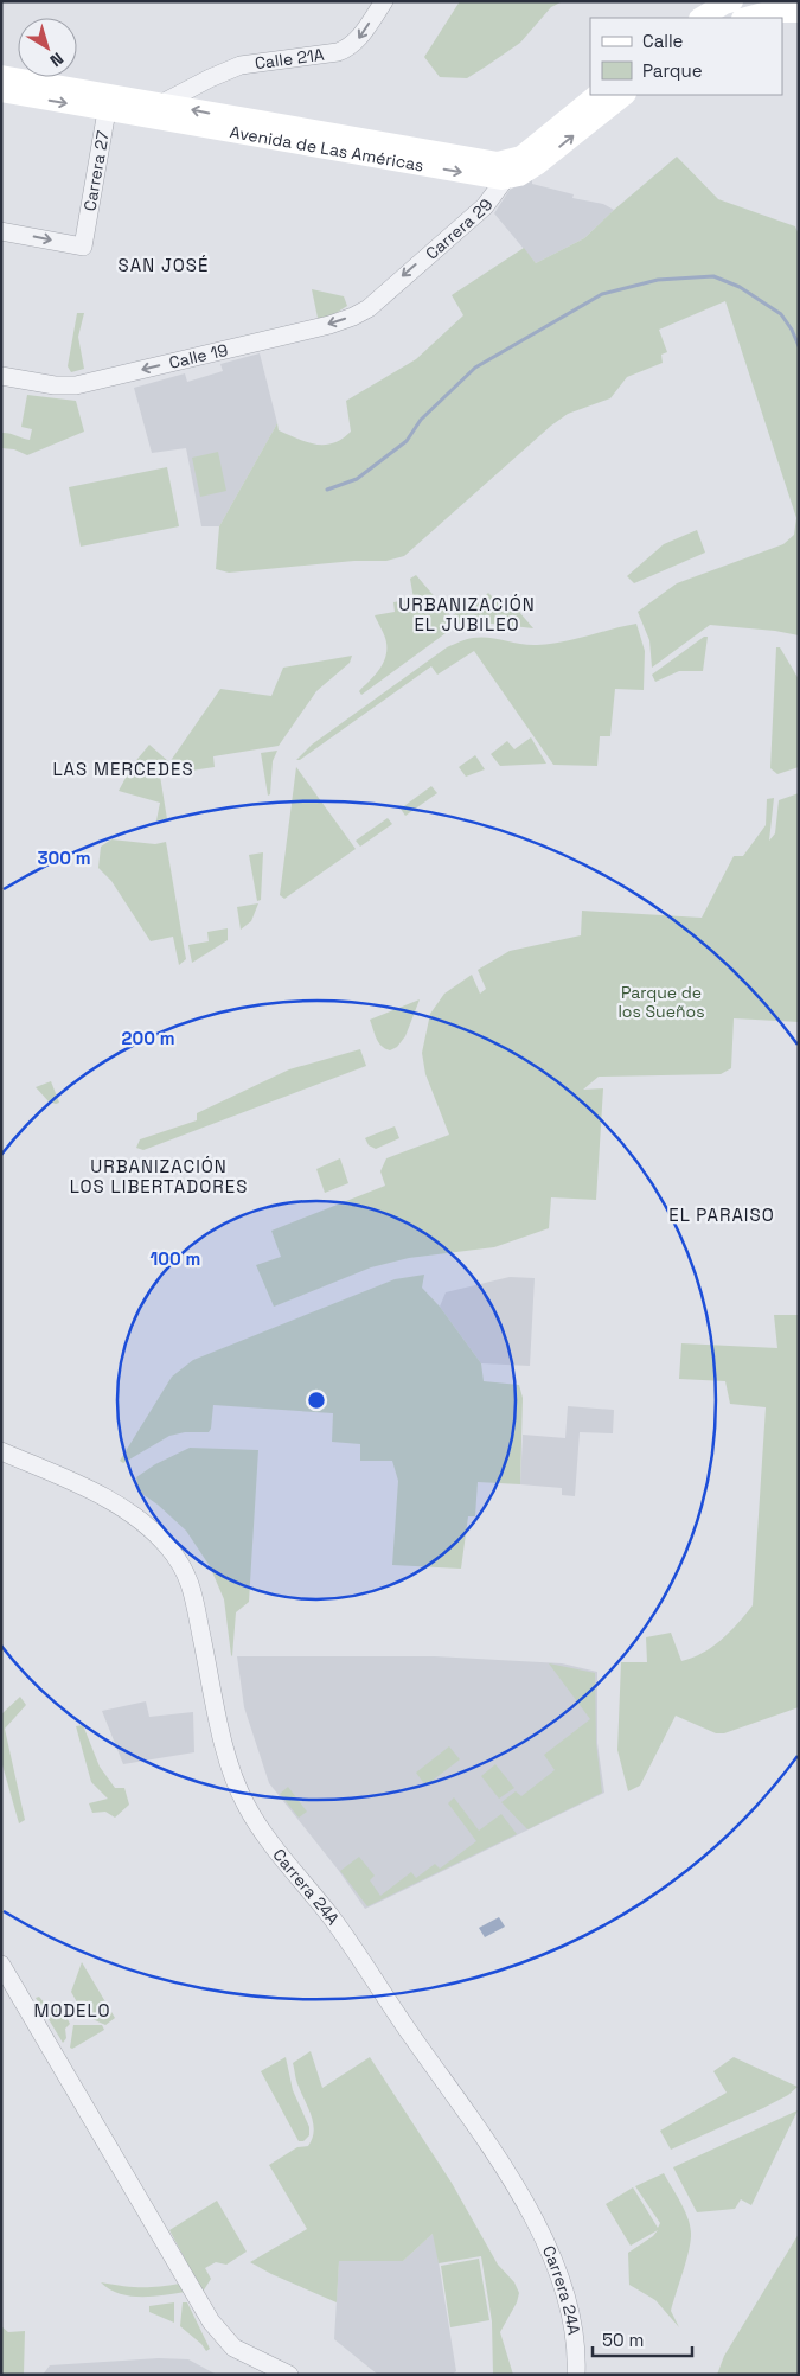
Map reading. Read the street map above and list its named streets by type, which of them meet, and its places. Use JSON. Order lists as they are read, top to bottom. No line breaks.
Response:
{"streets":{"main road":["Avenida de Las Américas"],"street":["Calle 21A","Carrera 27","Carrera 29","Calle 19","Carrera 24A"]},"crossings":[["Calle 21A","Avenida de Las Américas"],["Avenida de Las Américas","Carrera 27"],["Avenida de Las Américas","Carrera 29"],["Carrera 29","Calle 19"]],"one_way":["Calle 21A","Carrera 29","Calle 19"],"districts":["SAN JOSÉ","URBANIZACIÓN EL JUBILEO","LAS MERCEDES","URBANIZACIÓN LOS LIBERTADORES","EL PARAISO","MODELO"],"parks":["Parque de los Sueños"],"legend":["Calle","Parque"],"scale_bar":"50 m","north":"bottom right","rings":["300 m","200 m","100 m"]}
